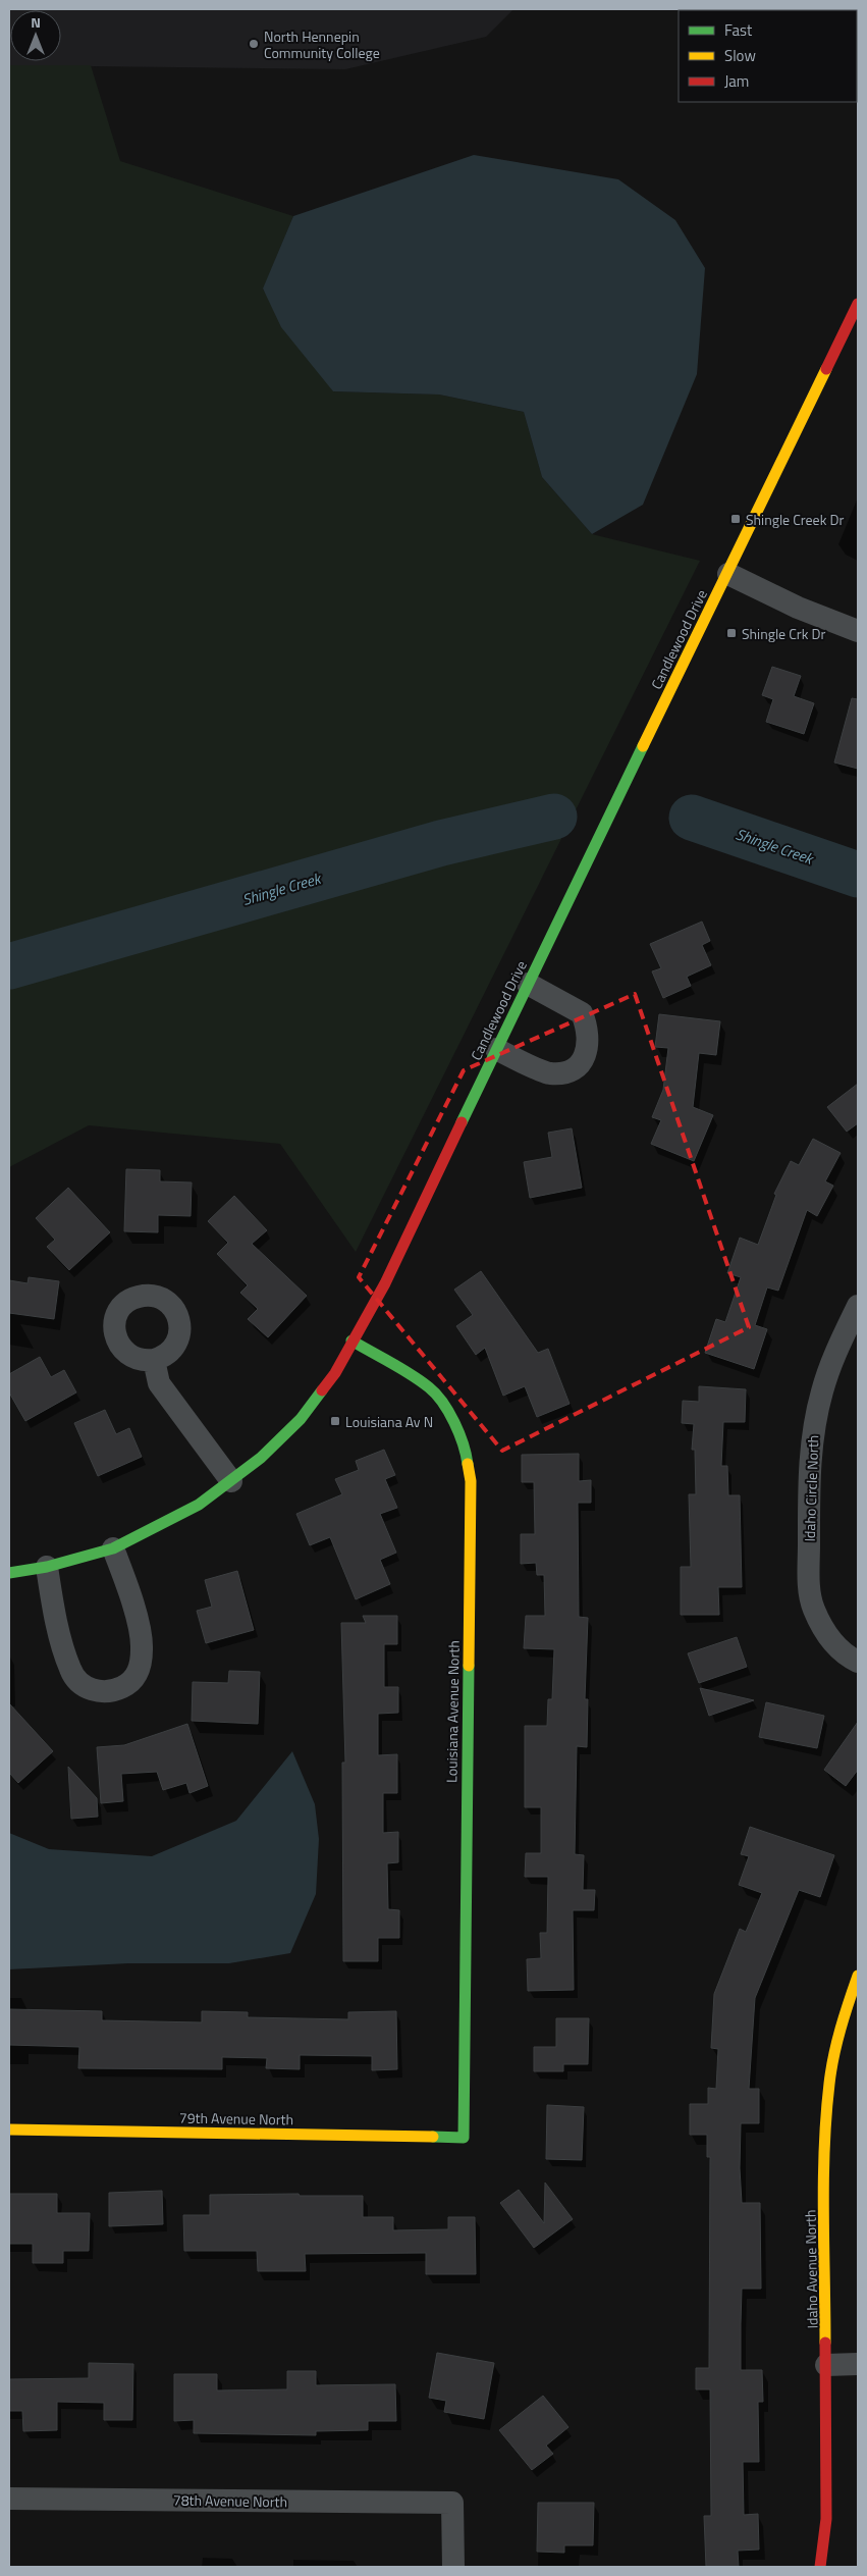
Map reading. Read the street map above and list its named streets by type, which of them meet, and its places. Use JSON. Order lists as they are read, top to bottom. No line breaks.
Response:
{"streets":{"street":["Candlewood Drive","Idaho Circle North","Louisiana Avenue North","79th Avenue North","Idaho Avenue North","78th Avenue North"]},"crossings":[["Candlewood Drive","Louisiana Avenue North"],["Louisiana Avenue North","79th Avenue North"]],"water":["Shingle Creek"],"places":{"other":["North Hennepin Community College"],"transit":["Shingle Creek Dr","Shingle Crk Dr","Louisiana Av N"]},"legend":["Fast","Slow","Jam"],"north":"top"}
